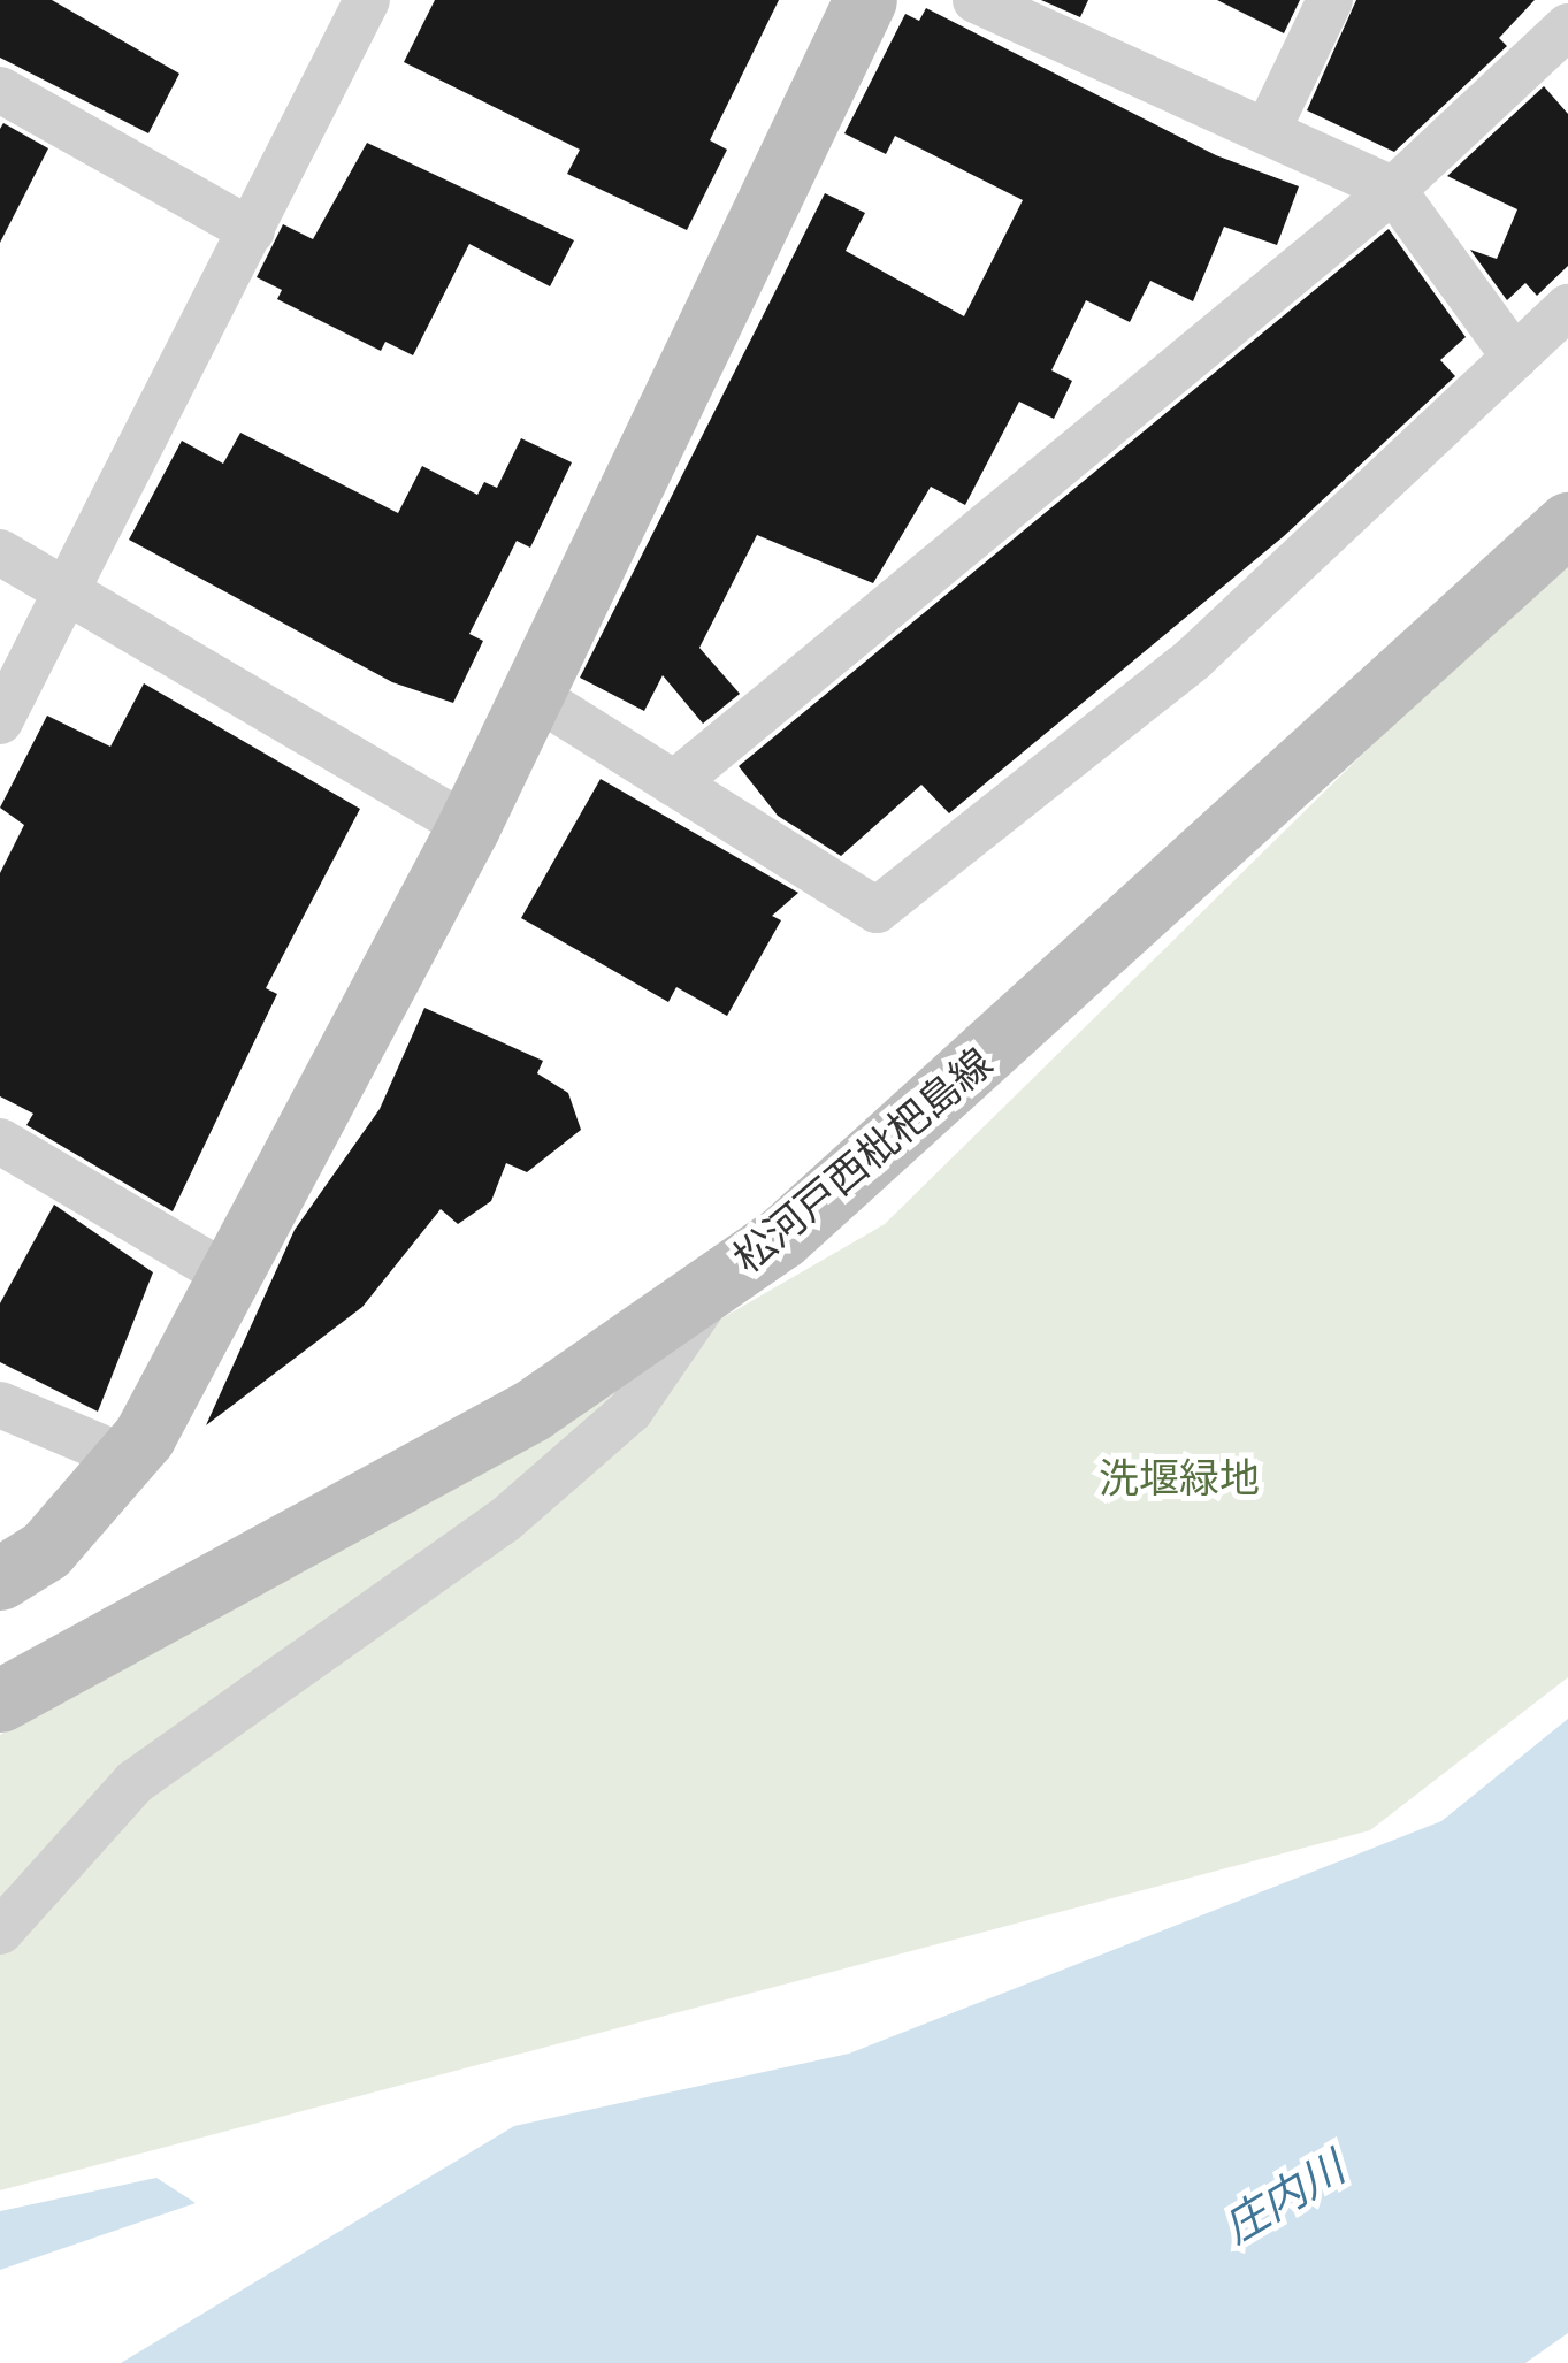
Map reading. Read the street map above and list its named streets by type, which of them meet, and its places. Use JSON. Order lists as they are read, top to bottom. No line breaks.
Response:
{"streets":{"main road":["松河戸西枇杷島線"]},"water":["庄内川"],"parks":["洗堰緑地"]}
